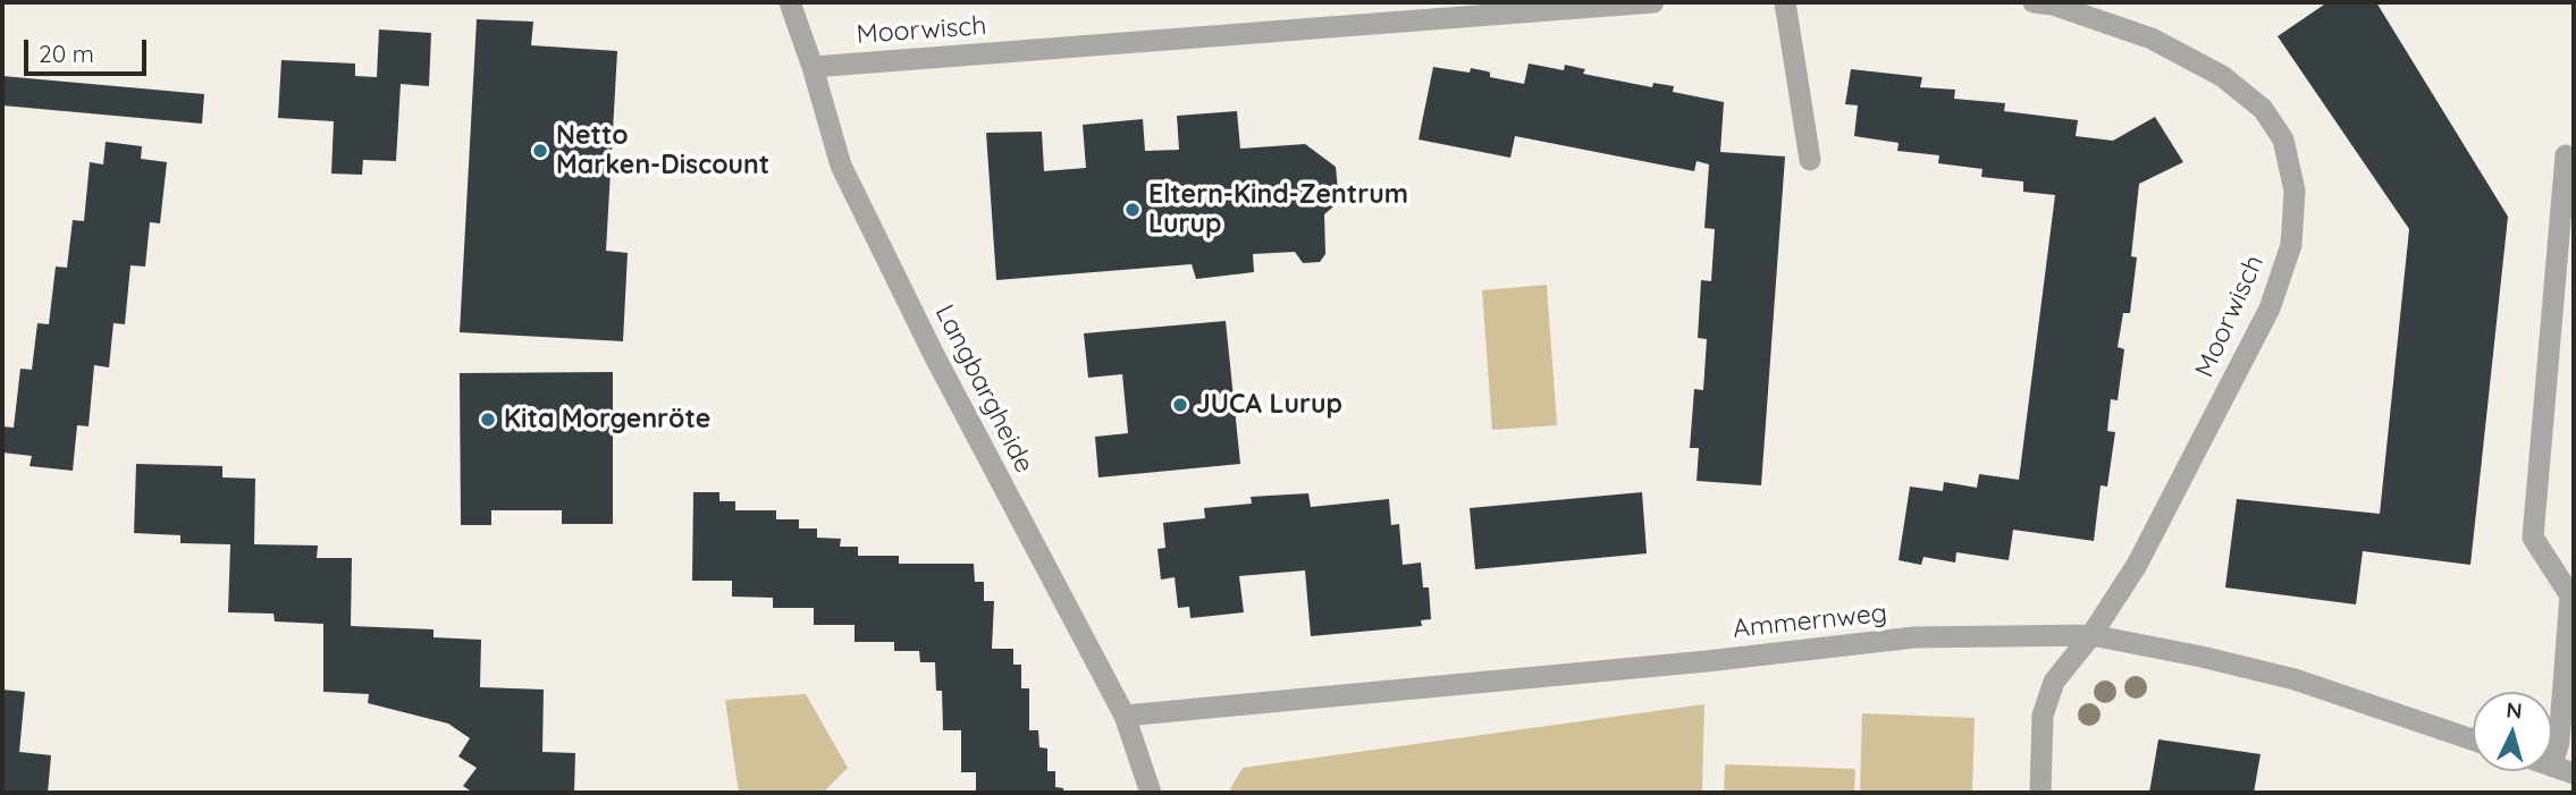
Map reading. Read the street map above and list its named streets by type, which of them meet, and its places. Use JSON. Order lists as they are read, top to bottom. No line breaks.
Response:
{"streets":{"street":["Moorwisch","Langbargheide","Ammernweg"]},"crossings":[["Moorwisch","Langbargheide"],["Moorwisch","Ammernweg"],["Langbargheide","Ammernweg"]],"places":["Netto Marken-Discount","Eltern-Kind-Zentrum Lurup","JUCA Lurup","Kita Morgenröte"],"scale_bar":"20 m","north":"top"}
